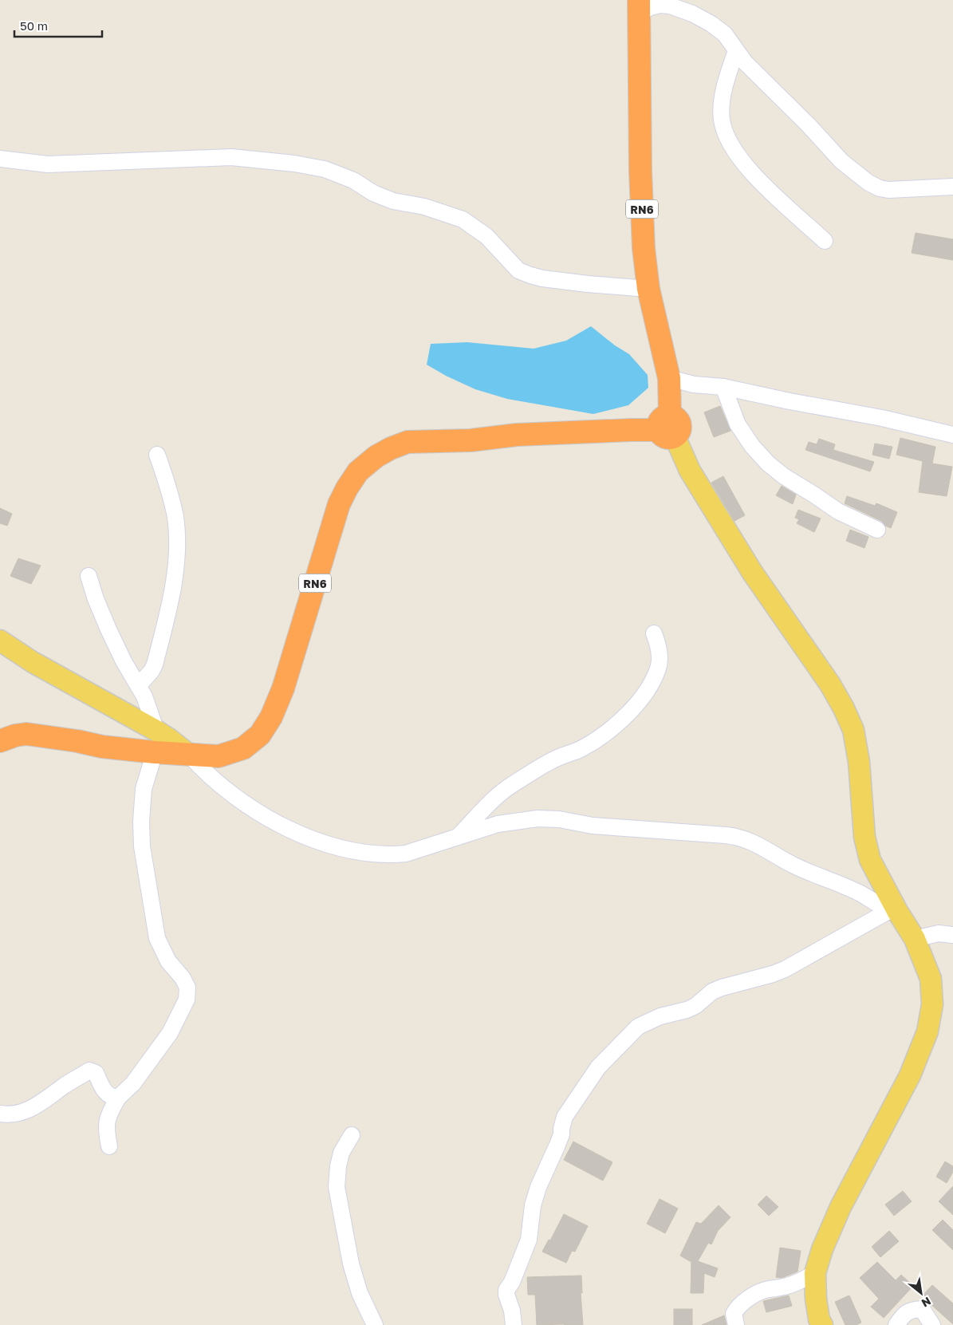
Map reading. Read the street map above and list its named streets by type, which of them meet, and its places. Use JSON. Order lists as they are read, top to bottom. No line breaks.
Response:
{"streets":{"highway":["RN6"]},"scale_bar":"50 m","north":"bottom right"}
